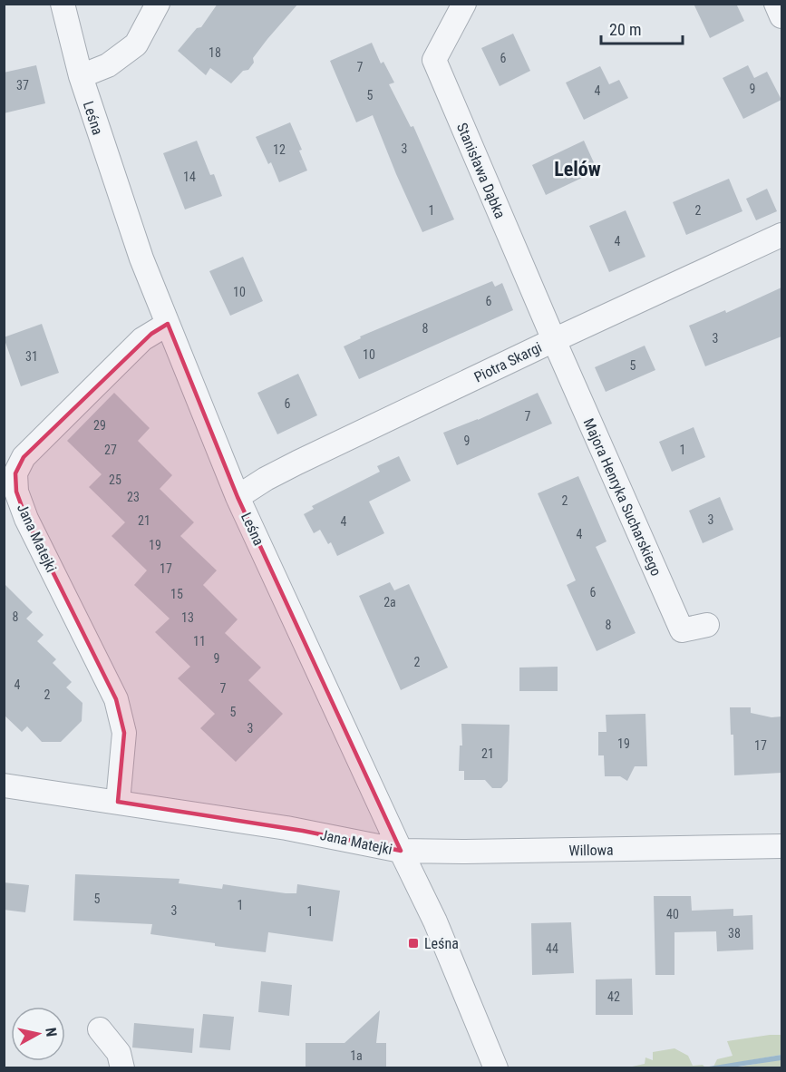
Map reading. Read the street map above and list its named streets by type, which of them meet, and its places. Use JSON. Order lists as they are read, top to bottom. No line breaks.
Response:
{"streets":{"street":["Leśna","Stanisława Dąbka","Piotra Skargi","Majora Henryka Sucharskiego","Jana Matejki","Willowa"]},"crossings":[["Leśna","Piotra Skargi"],["Leśna","Jana Matejki"],["Leśna","Willowa"],["Stanisława Dąbka","Piotra Skargi"],["Stanisława Dąbka","Majora Henryka Sucharskiego"],["Piotra Skargi","Majora Henryka Sucharskiego"],["Jana Matejki","Willowa"]],"districts":["Lelów"],"places":{"transit":["Leśna"]},"house_numbers":["18","6","7","37","9","4","5","3","12","14","1","2","4","10","6","8","3","10","31","5","6","7","29","9","27","1","25","23","2","3","21","4","4","19","17","6","15","2a","8","13","8","11","9","2","4","7","2","5","3","19","17","21","5","1","3","1","40","38","44","42","1a"],"scale_bar":"20 m","north":"right"}
